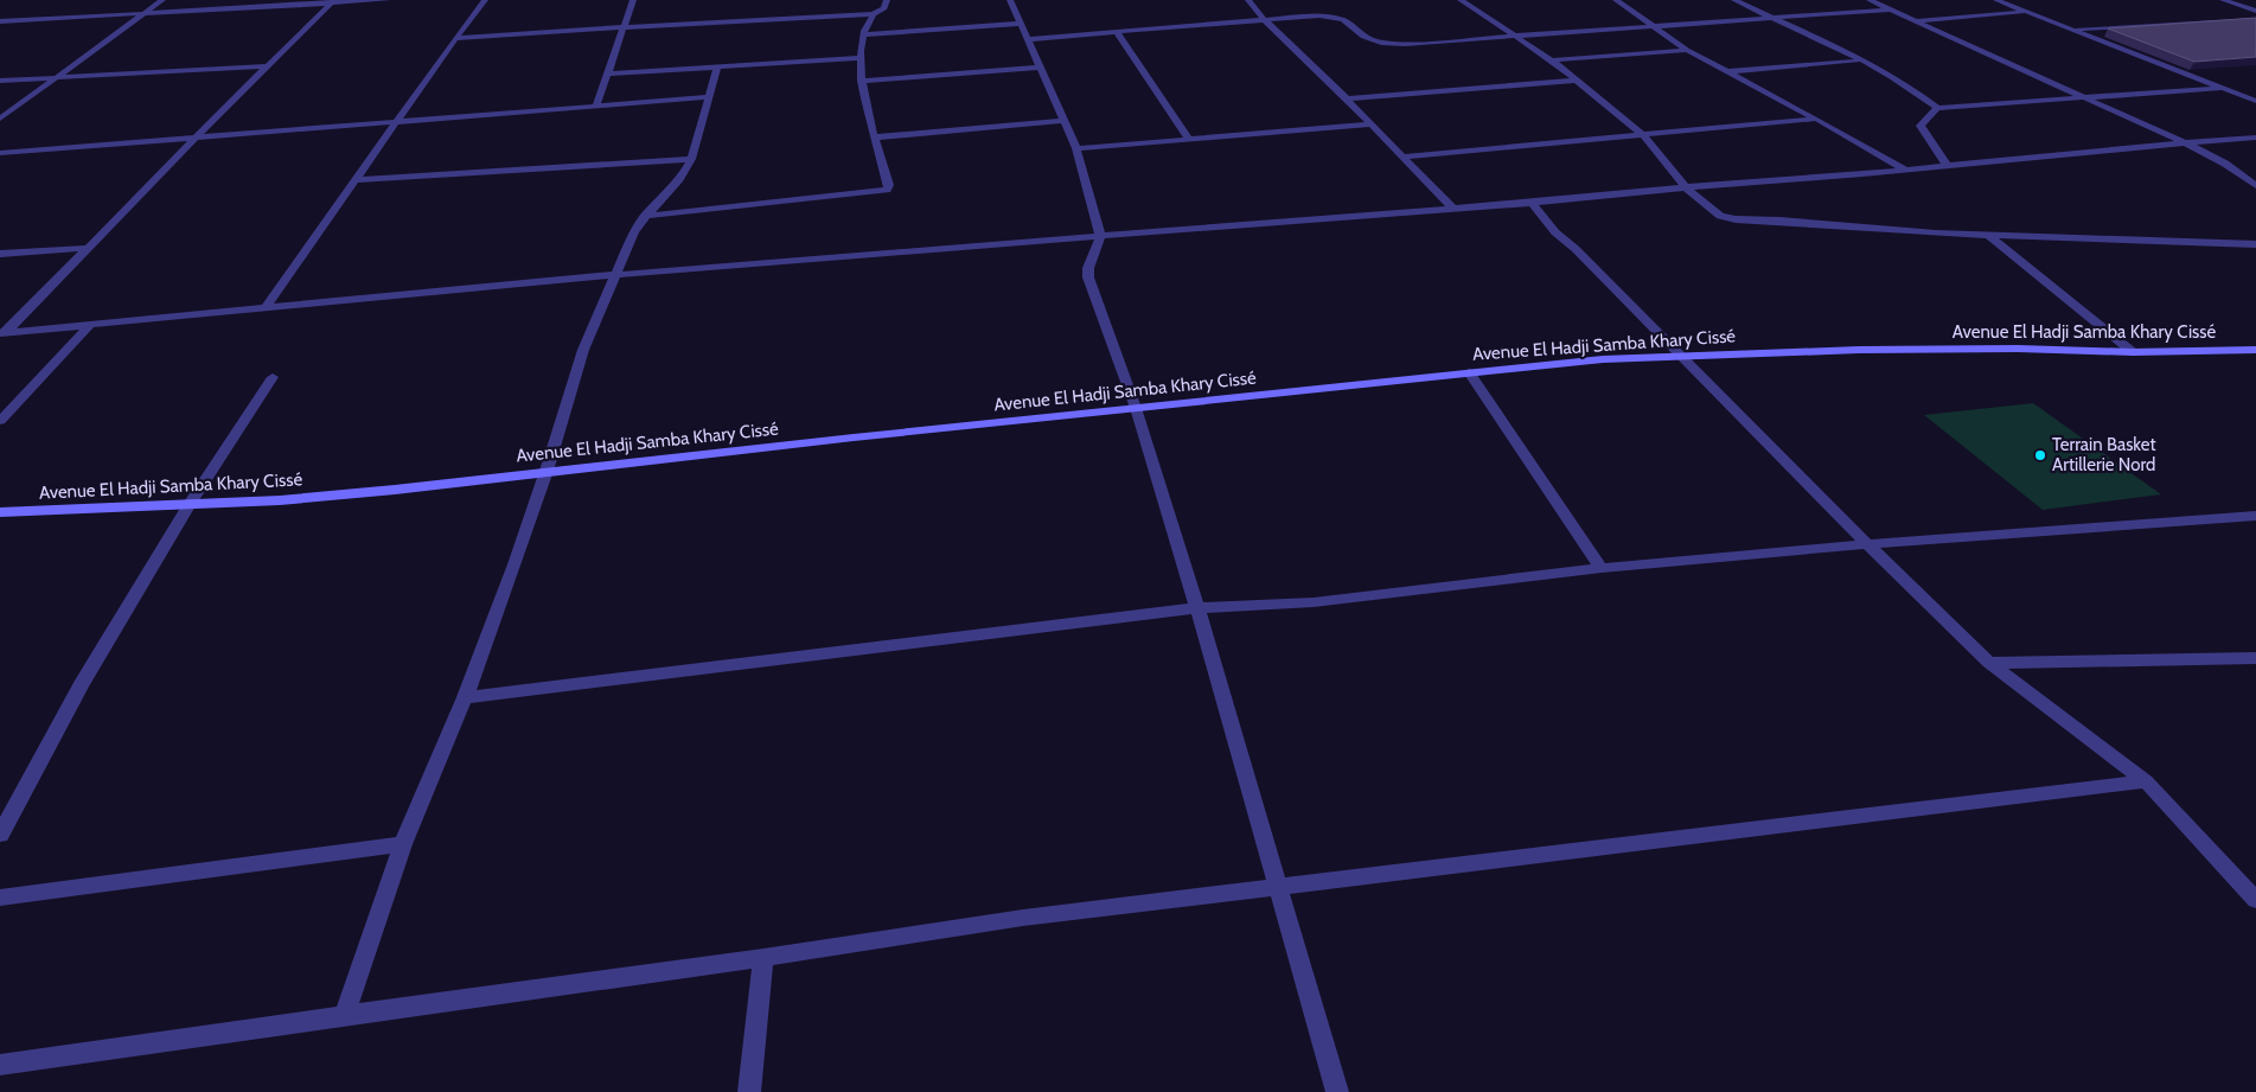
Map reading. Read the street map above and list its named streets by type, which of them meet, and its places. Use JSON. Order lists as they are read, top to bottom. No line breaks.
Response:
{"streets":{"street":["Avenue El Hadji Samba Khary Cissé"]},"places":["Terrain Basket Artillerie Nord"]}
